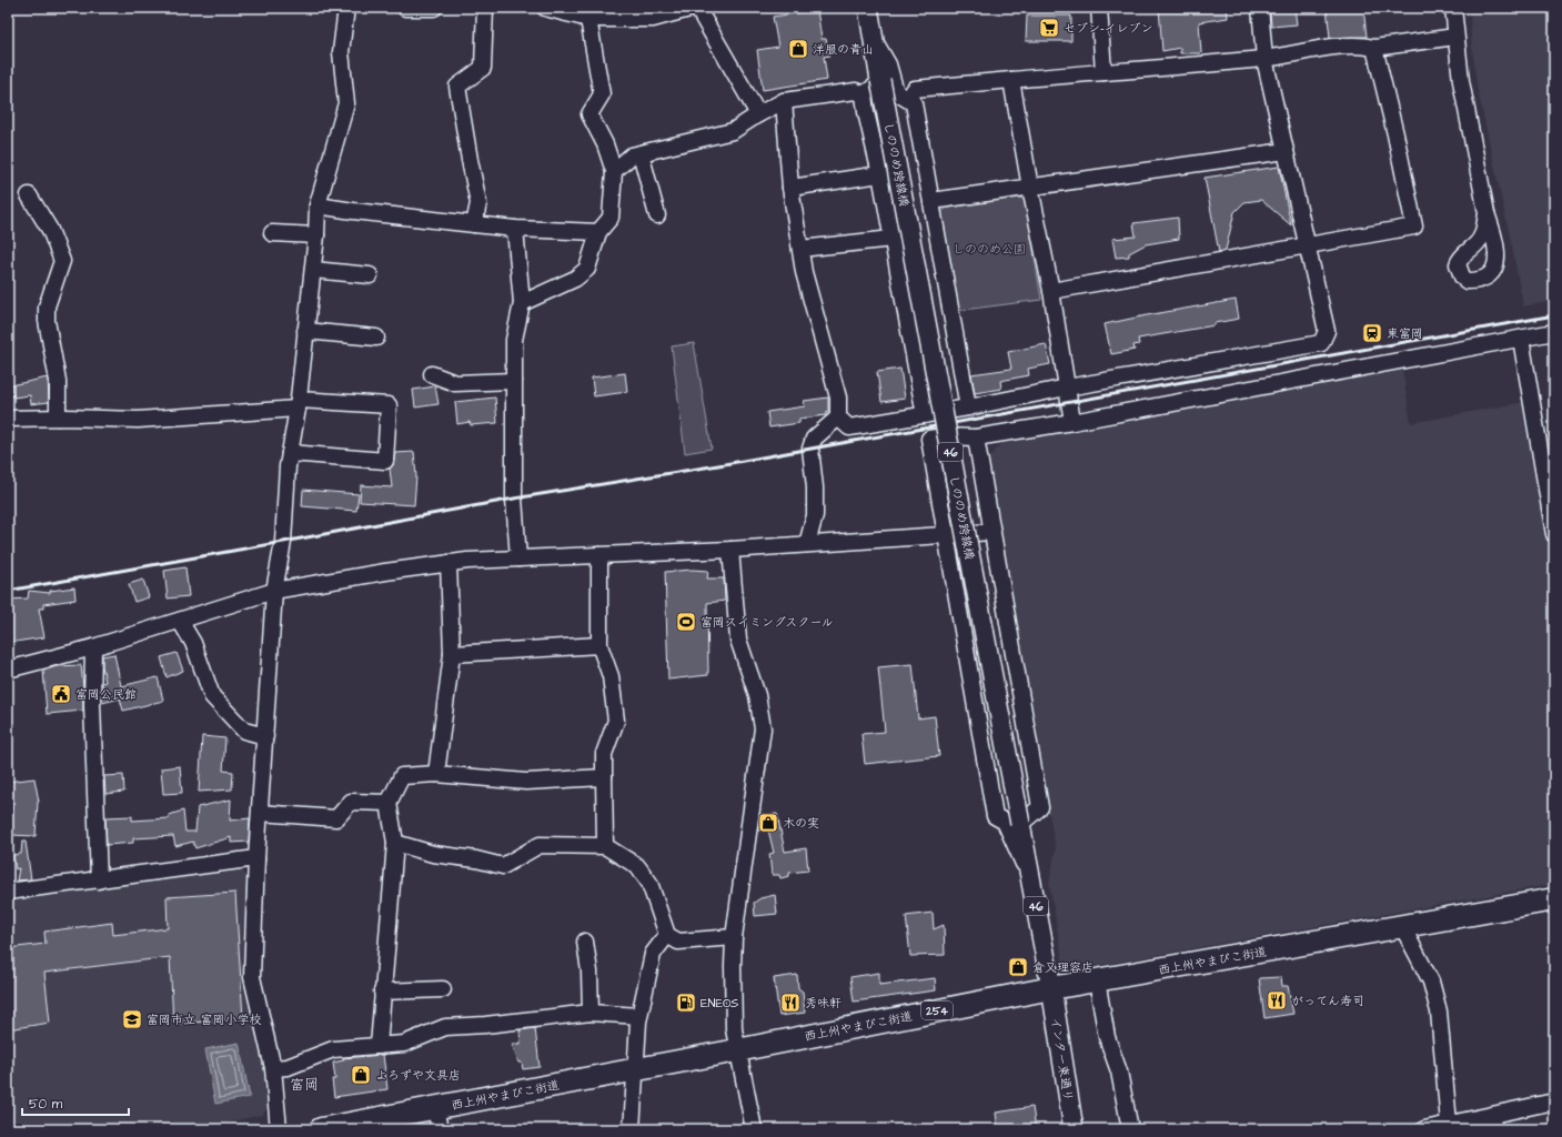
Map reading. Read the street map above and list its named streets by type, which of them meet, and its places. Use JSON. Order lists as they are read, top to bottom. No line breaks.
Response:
{"streets":{"highway":["西上州やまびこ街道","254"],"main road":["しののめ跨線橋","46","インター東通り"]},"crossings":[["しののめ跨線橋","46"],["46","西上州やまびこ街道"],["46","インター東通り"],["西上州やまびこ街道","インター東通り"]],"districts":["富岡"],"parks":["しののめ公園"],"places":{"supermarket":["セブン-イレブン"],"shop":["洋服の青山","木の実","倉又理容店","よろずや文具店"],"station":["東富岡"],"sports":["富岡スイミングスクール"],"public building":["富岡公民館"],"restaurant":["がってん寿司","秀味軒"],"fuel station":["ENEOS"],"school or university":["富岡市立 富岡小学校"]},"scale_bar":"50 m"}
